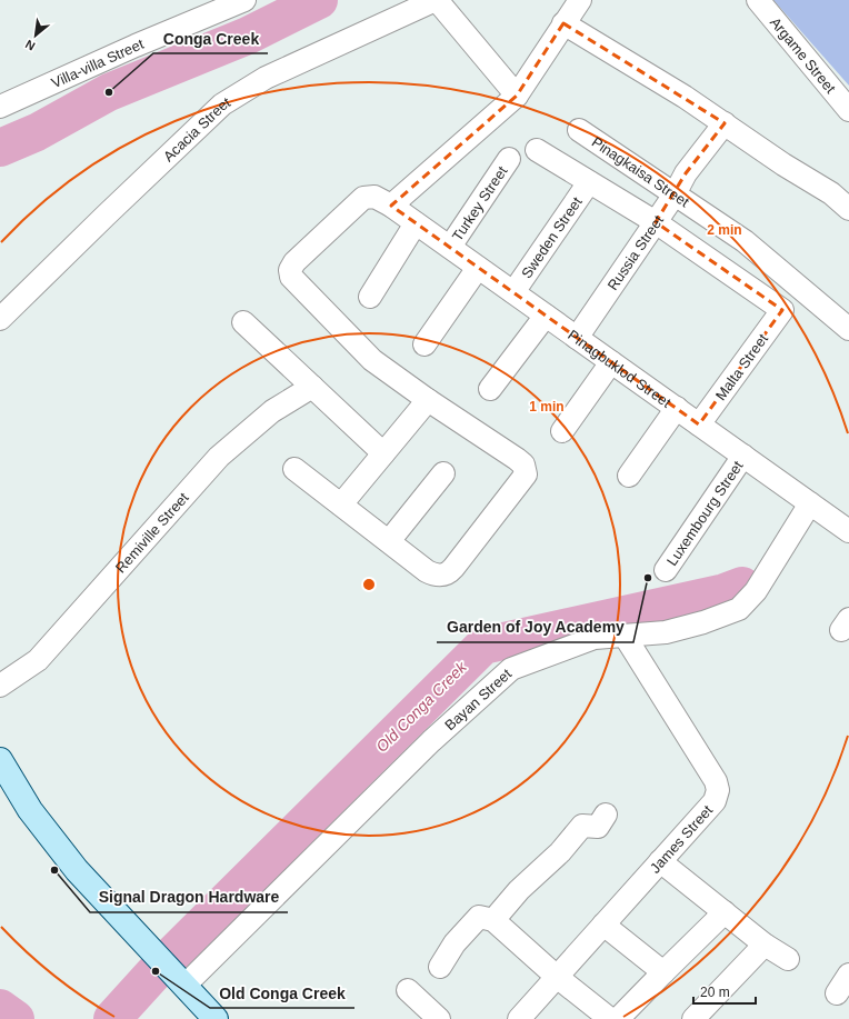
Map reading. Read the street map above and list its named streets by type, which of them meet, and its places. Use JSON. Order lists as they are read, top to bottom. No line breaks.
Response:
{"streets":{"street":["Argame Street","Villa-villa Street","Acacia Street","Pinagkaisa Street","Turkey Street","Sweden Street","Russia Street","Malta Street","Pinagbuklod Street","Luxembourg Street","Remiville Street","Bayan Street","James Street"]},"crossings":[["Pinagkaisa Street","Russia Street"],["Turkey Street","Pinagbuklod Street"],["Sweden Street","Pinagbuklod Street"],["Russia Street","Malta Street"],["Russia Street","Pinagbuklod Street"],["Malta Street","Pinagbuklod Street"],["Pinagbuklod Street","Luxembourg Street"],["Pinagbuklod Street","Bayan Street"],["Bayan Street","James Street"]],"water":["Old Conga Creek"],"places":["Conga Creek","Garden of Joy Academy","Signal Dragon Hardware","Old Conga Creek"],"scale_bar":"20 m","north":"bottom left","rings":["2 min","1 min"]}
